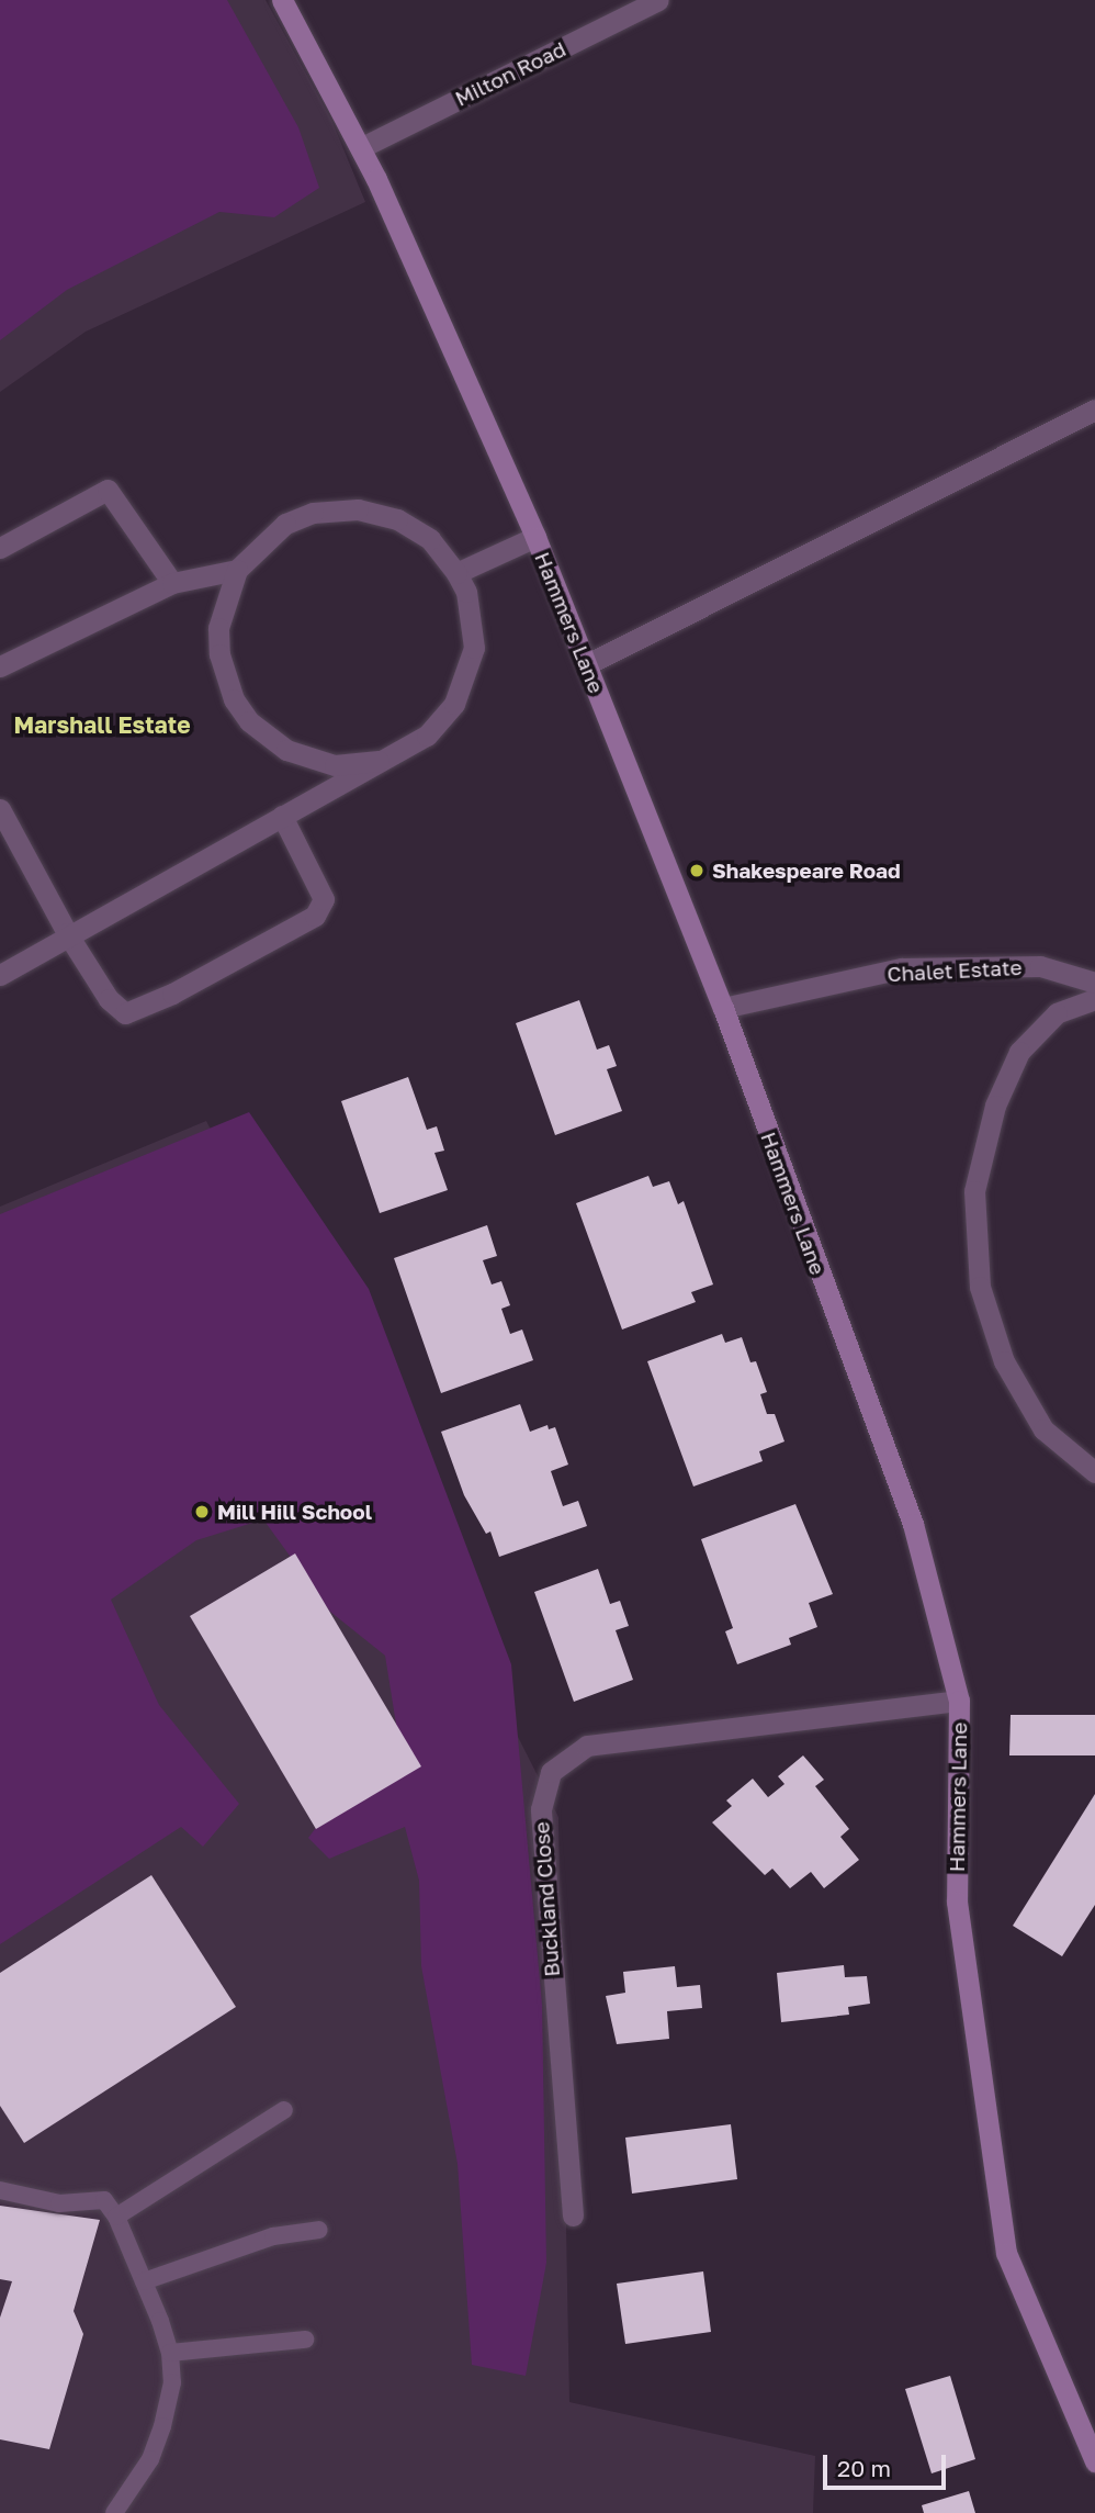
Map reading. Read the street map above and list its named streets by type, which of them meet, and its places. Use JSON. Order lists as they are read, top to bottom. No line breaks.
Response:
{"streets":{"main road":["Hammers Lane"],"street":["Milton Road","Chalet Estate","Buckland Close"]},"crossings":[["Milton Road","Hammers Lane"],["Hammers Lane","Chalet Estate"],["Hammers Lane","Buckland Close"]],"districts":["Marshall Estate"],"places":["Shakespeare Road","Mill Hill School"],"scale_bar":"20 m"}
